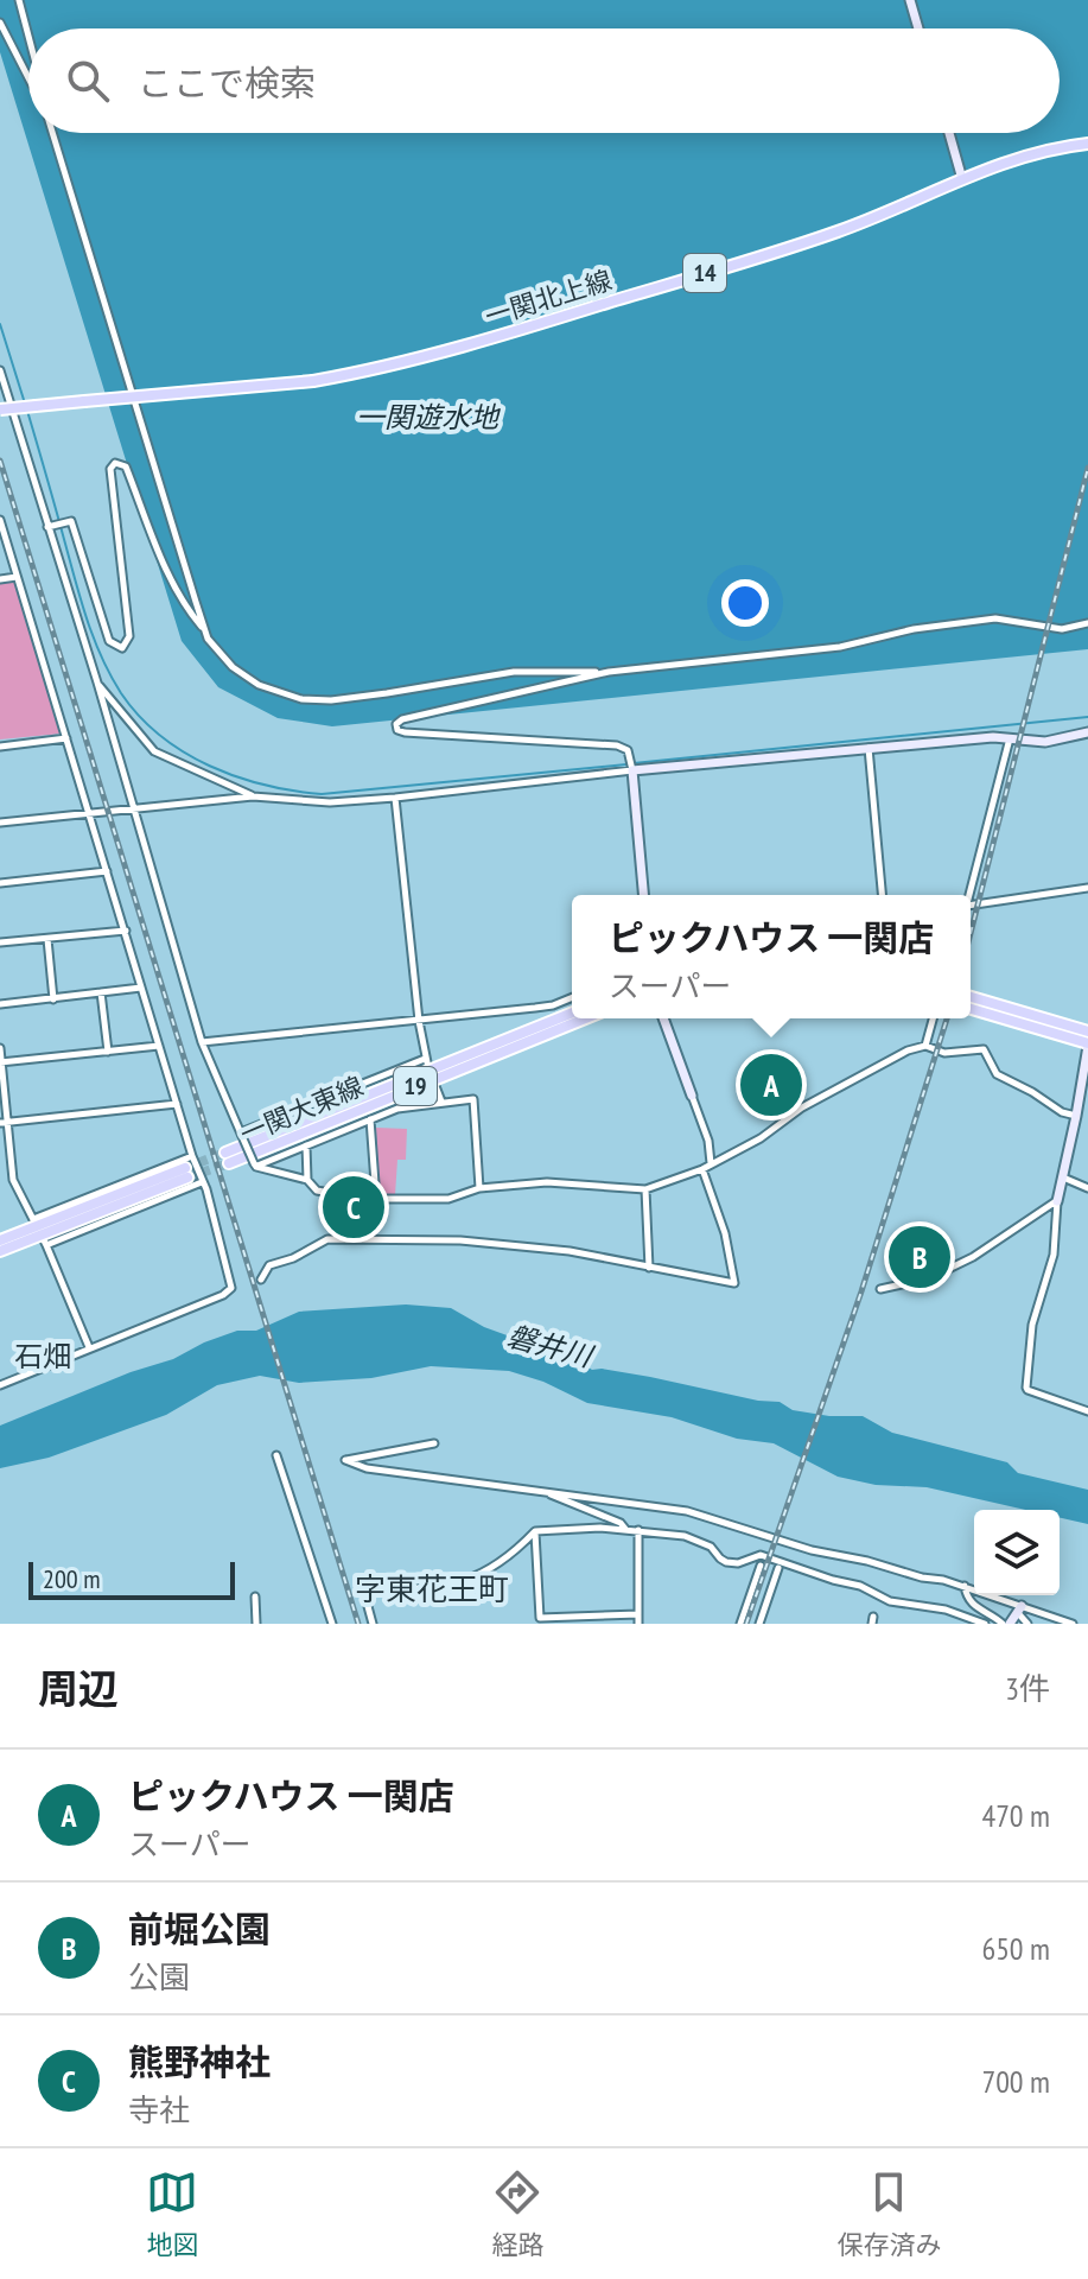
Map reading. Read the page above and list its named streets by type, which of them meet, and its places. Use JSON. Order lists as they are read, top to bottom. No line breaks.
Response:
{"streets":{"main road":["14","一関北上線","19","一関大東線"]},"districts":["石畑","字東花王町"],"water":["一関遊水地","磐井川"],"scale_bar":"200 m","page":{"search":"ここで検索","popup":["ピックハウス 一関店","スーパー"],"pins":["A","C","B"],"scale":"200 m","heading":["周辺","3件"],"list":[{"mark":"A","name":"ピックハウス 一関店","note":"スーパー","value":"470 m"},{"mark":"B","name":"前堀公園","note":"公園","value":"650 m"},{"mark":"C","name":"熊野神社","note":"寺社","value":"700 m"}],"nav":["地図","経路","保存済み"]}}
